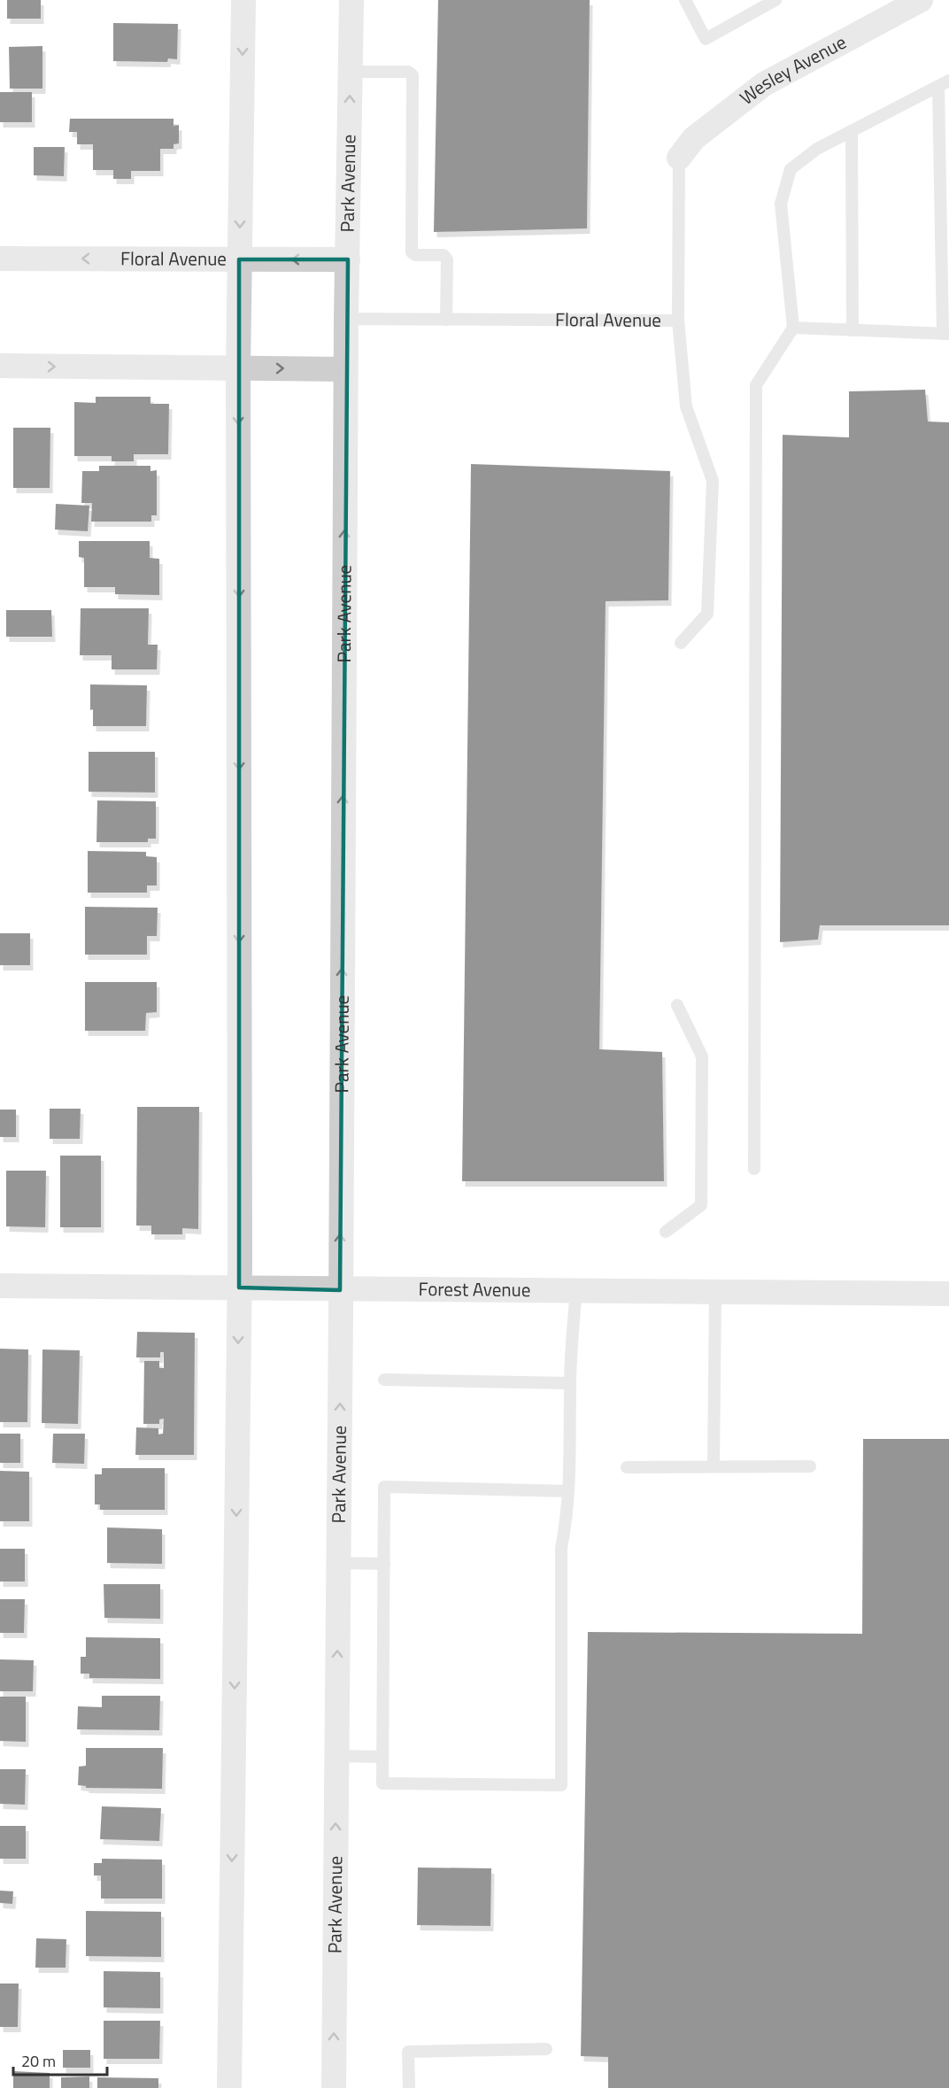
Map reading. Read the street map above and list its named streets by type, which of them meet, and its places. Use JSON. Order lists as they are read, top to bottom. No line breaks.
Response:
{"streets":{"street":["Wesley Avenue","Park Avenue","Floral Avenue","Forest Avenue"]},"crossings":[["Park Avenue","Floral Avenue"],["Park Avenue","Forest Avenue"]],"scale_bar":"20 m"}
